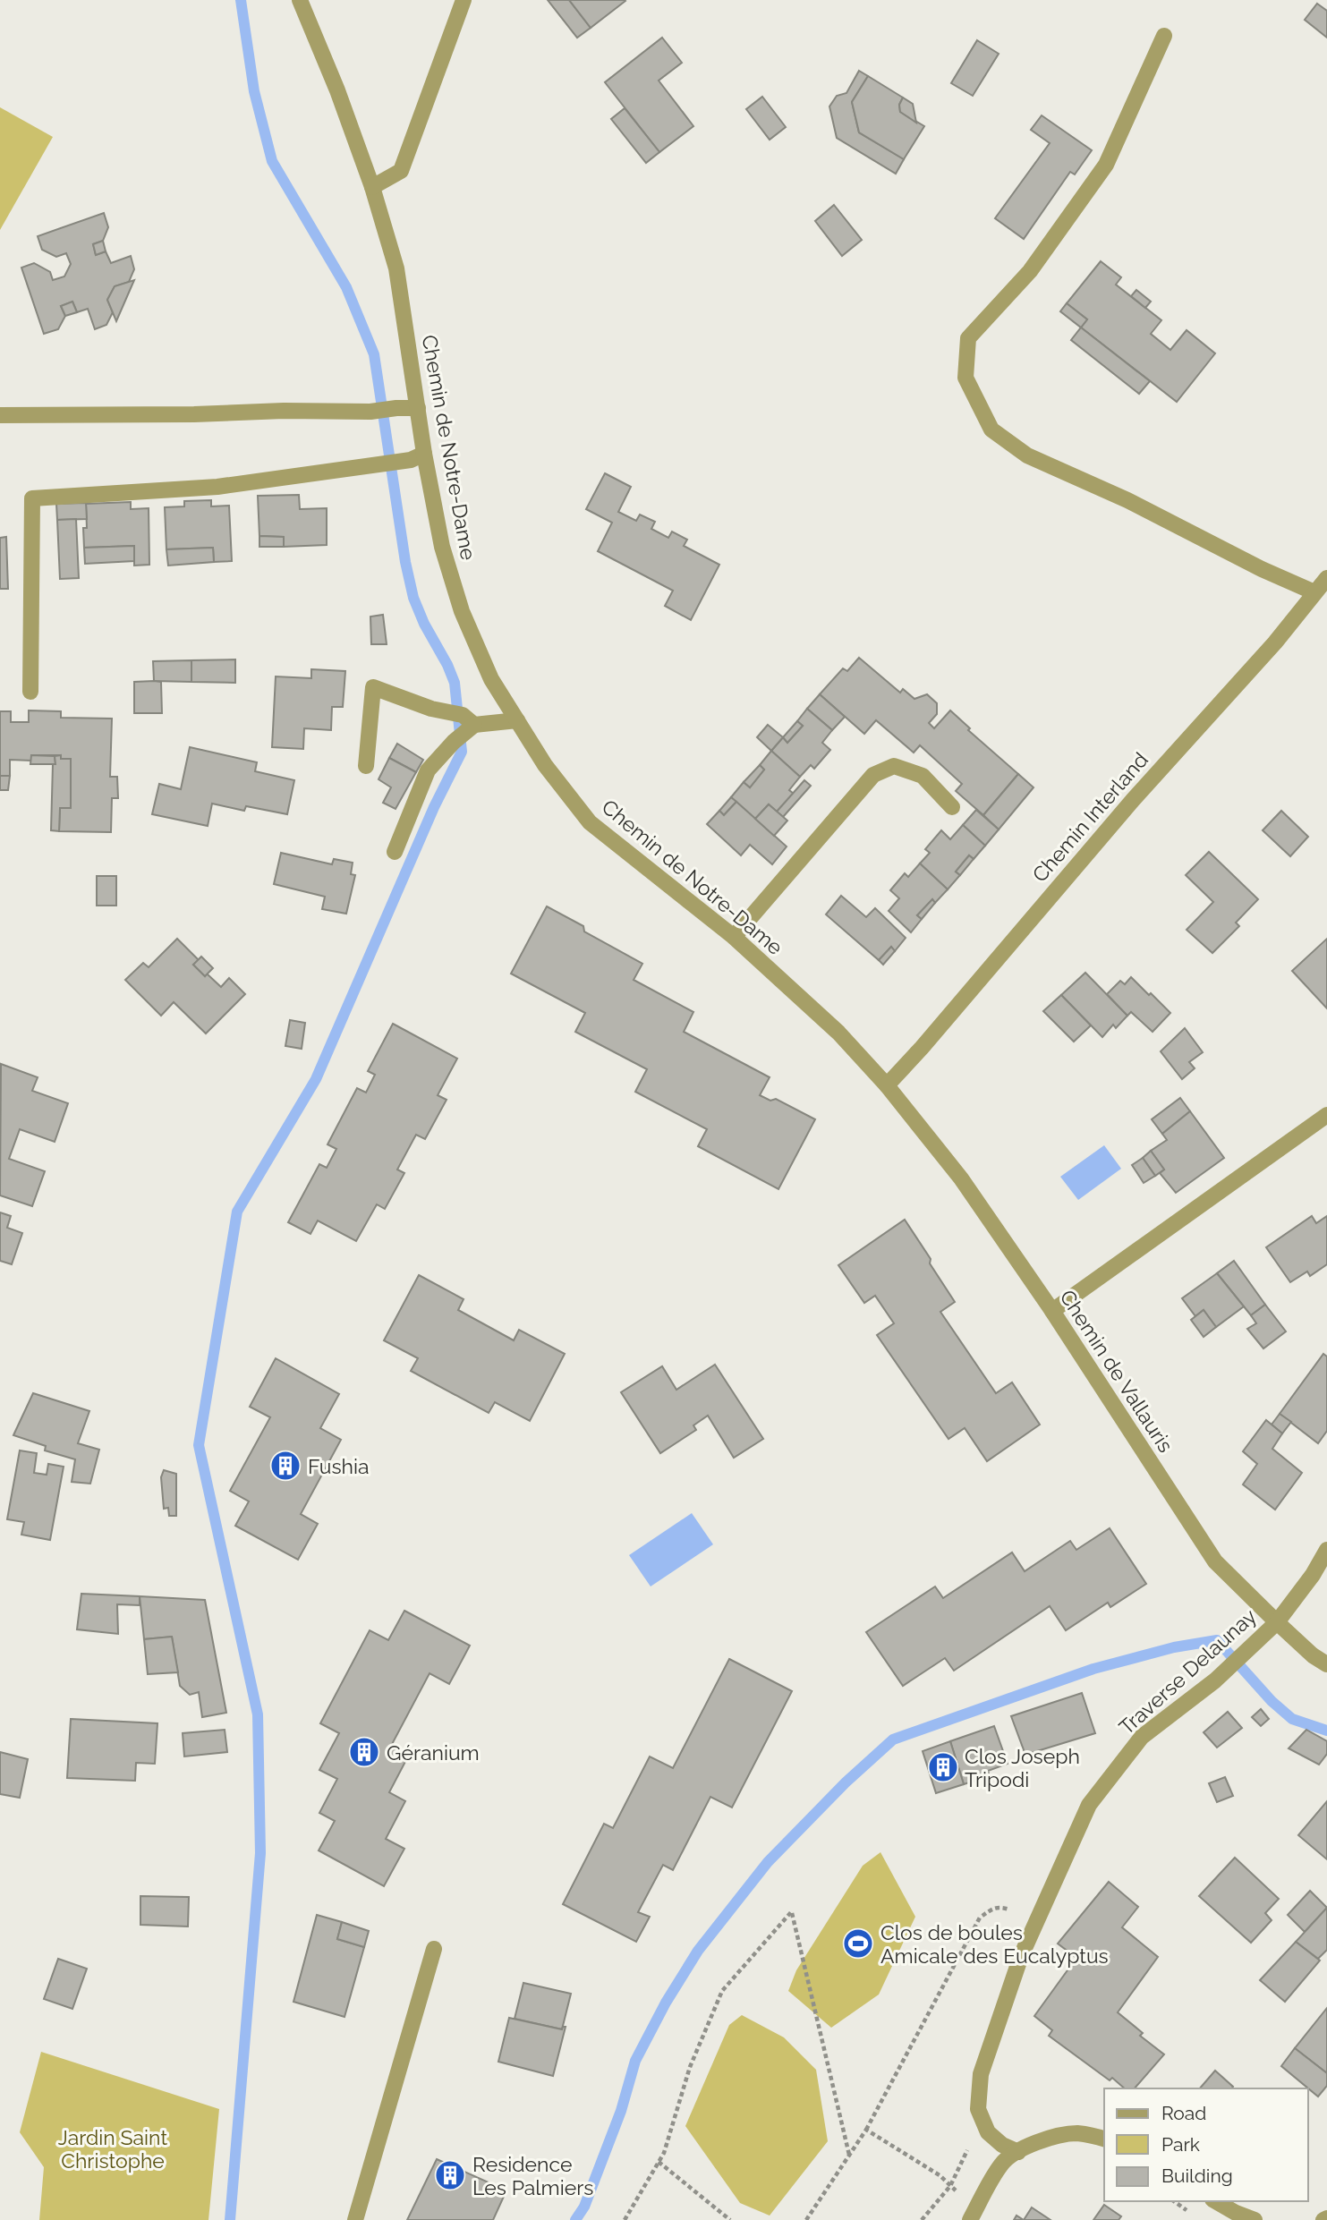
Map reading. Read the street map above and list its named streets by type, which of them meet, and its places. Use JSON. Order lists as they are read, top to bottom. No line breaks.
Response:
{"streets":{"street":["Chemin de Notre-Dame","Chemin Interland","Chemin de Vallauris","Traverse Delaunay"]},"crossings":[["Chemin de Notre-Dame","Chemin Interland"],["Chemin de Notre-Dame","Chemin de Vallauris"],["Chemin Interland","Chemin de Vallauris"],["Chemin de Vallauris","Traverse Delaunay"]],"parks":["Jardin Saint Christophe"],"places":{"building":["Fushia","Géranium","Clos Joseph Tripodi","Residence Les Palmiers"],"sports":["Clos de boules Amicale des Eucalyptus"]},"legend":["Road","Park","Building"]}
